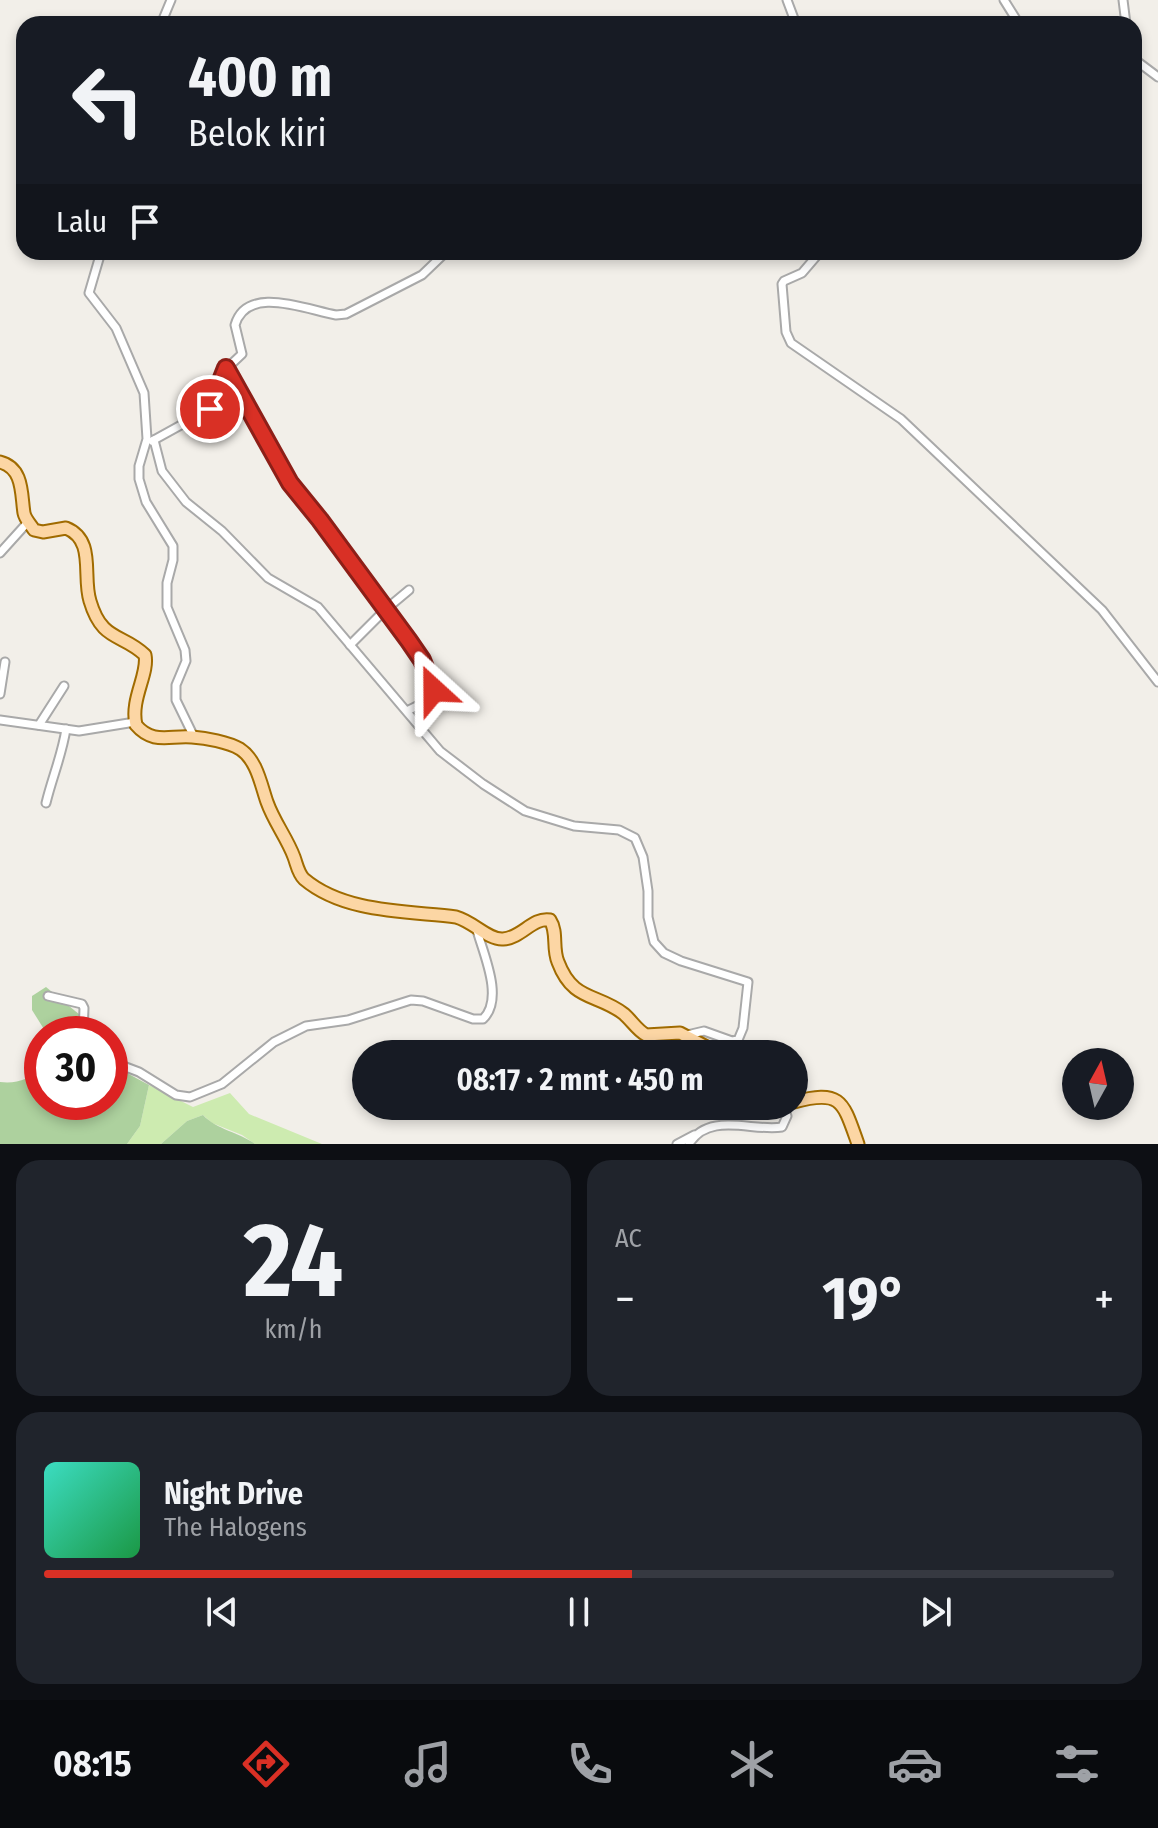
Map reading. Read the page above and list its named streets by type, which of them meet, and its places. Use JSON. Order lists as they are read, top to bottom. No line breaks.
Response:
{"north":"top","page":{"turn":["400 m","Belok kiri"],"then":"Lalu","limit":"30","trip":"08:17 · 2 mnt · 450 m","tile":[["24","km/h"],"AC"],"heat":["−","19°","+"],"song":["Night Drive","The Halogens"],"tabs":"08:15"}}
